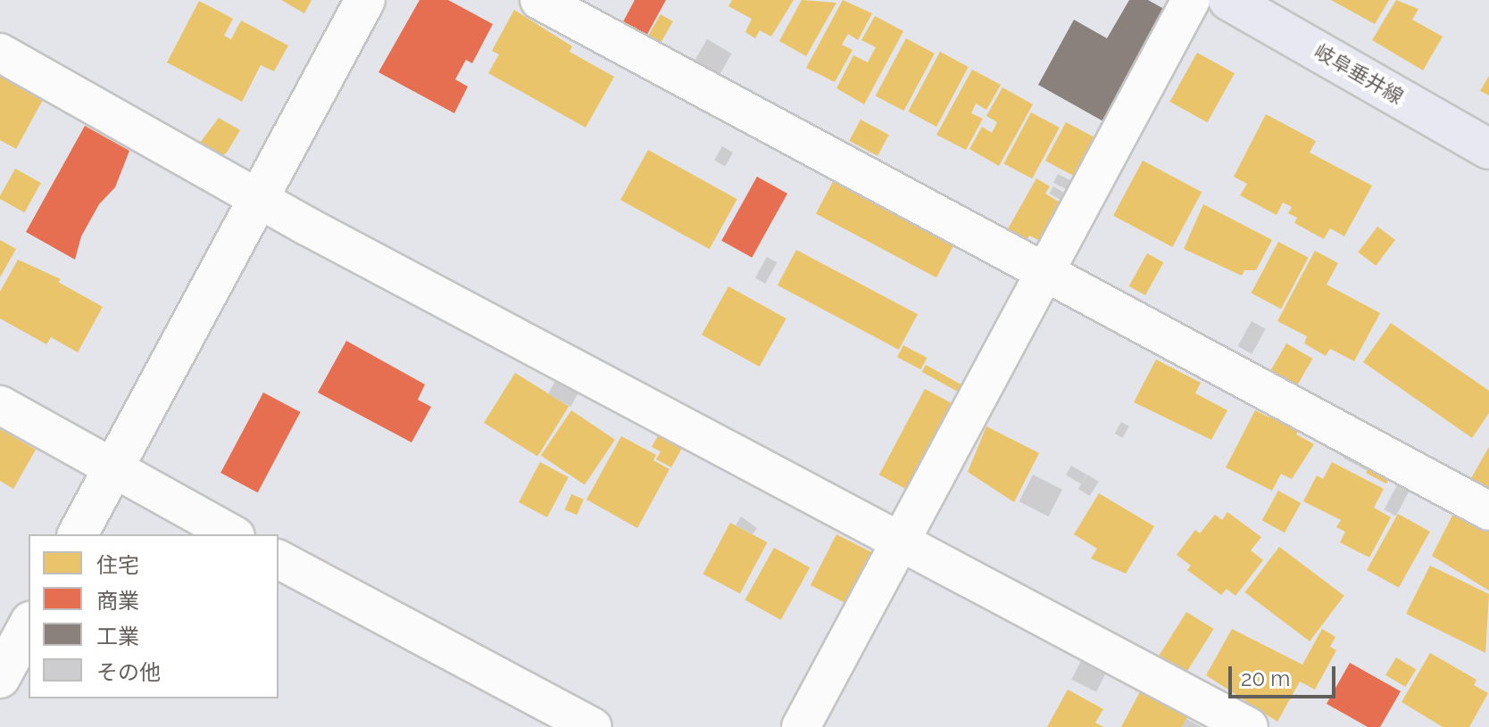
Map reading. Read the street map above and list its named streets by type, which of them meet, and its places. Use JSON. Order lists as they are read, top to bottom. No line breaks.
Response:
{"streets":{"main road":["岐阜垂井線"]},"legend":["住宅","商業","工業","その他"],"scale_bar":"20 m"}
